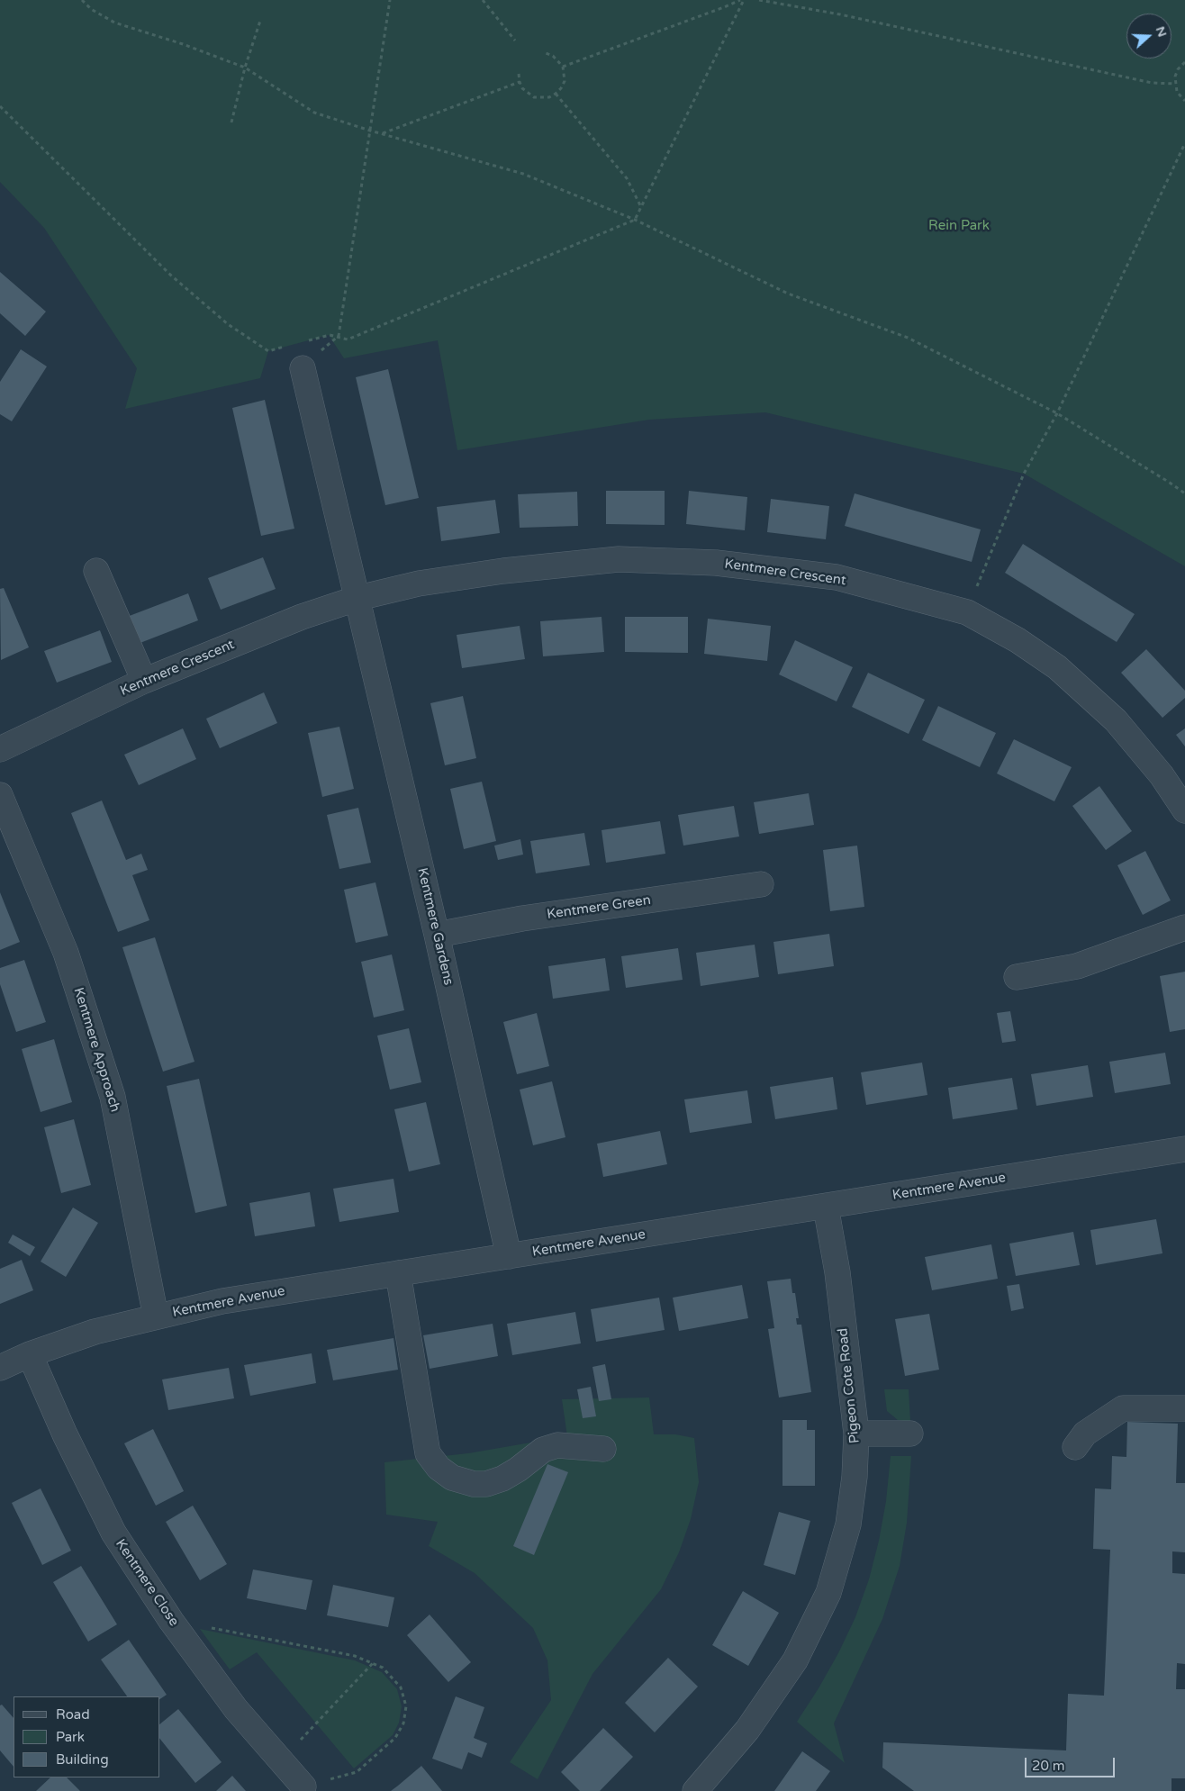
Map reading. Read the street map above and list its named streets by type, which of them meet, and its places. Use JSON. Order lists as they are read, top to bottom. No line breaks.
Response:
{"streets":{"street":["Kentmere Crescent","Kentmere Green","Kentmere Gardens","Kentmere Approach","Kentmere Avenue","Pigeon Cote Road","Kentmere Close"]},"crossings":[["Kentmere Crescent","Kentmere Gardens"],["Kentmere Green","Kentmere Gardens"],["Kentmere Gardens","Kentmere Avenue"],["Kentmere Approach","Kentmere Avenue"],["Kentmere Avenue","Pigeon Cote Road"],["Kentmere Avenue","Kentmere Close"]],"parks":["Rein Park"],"legend":["Road","Park","Building"],"scale_bar":"20 m","north":"right"}
